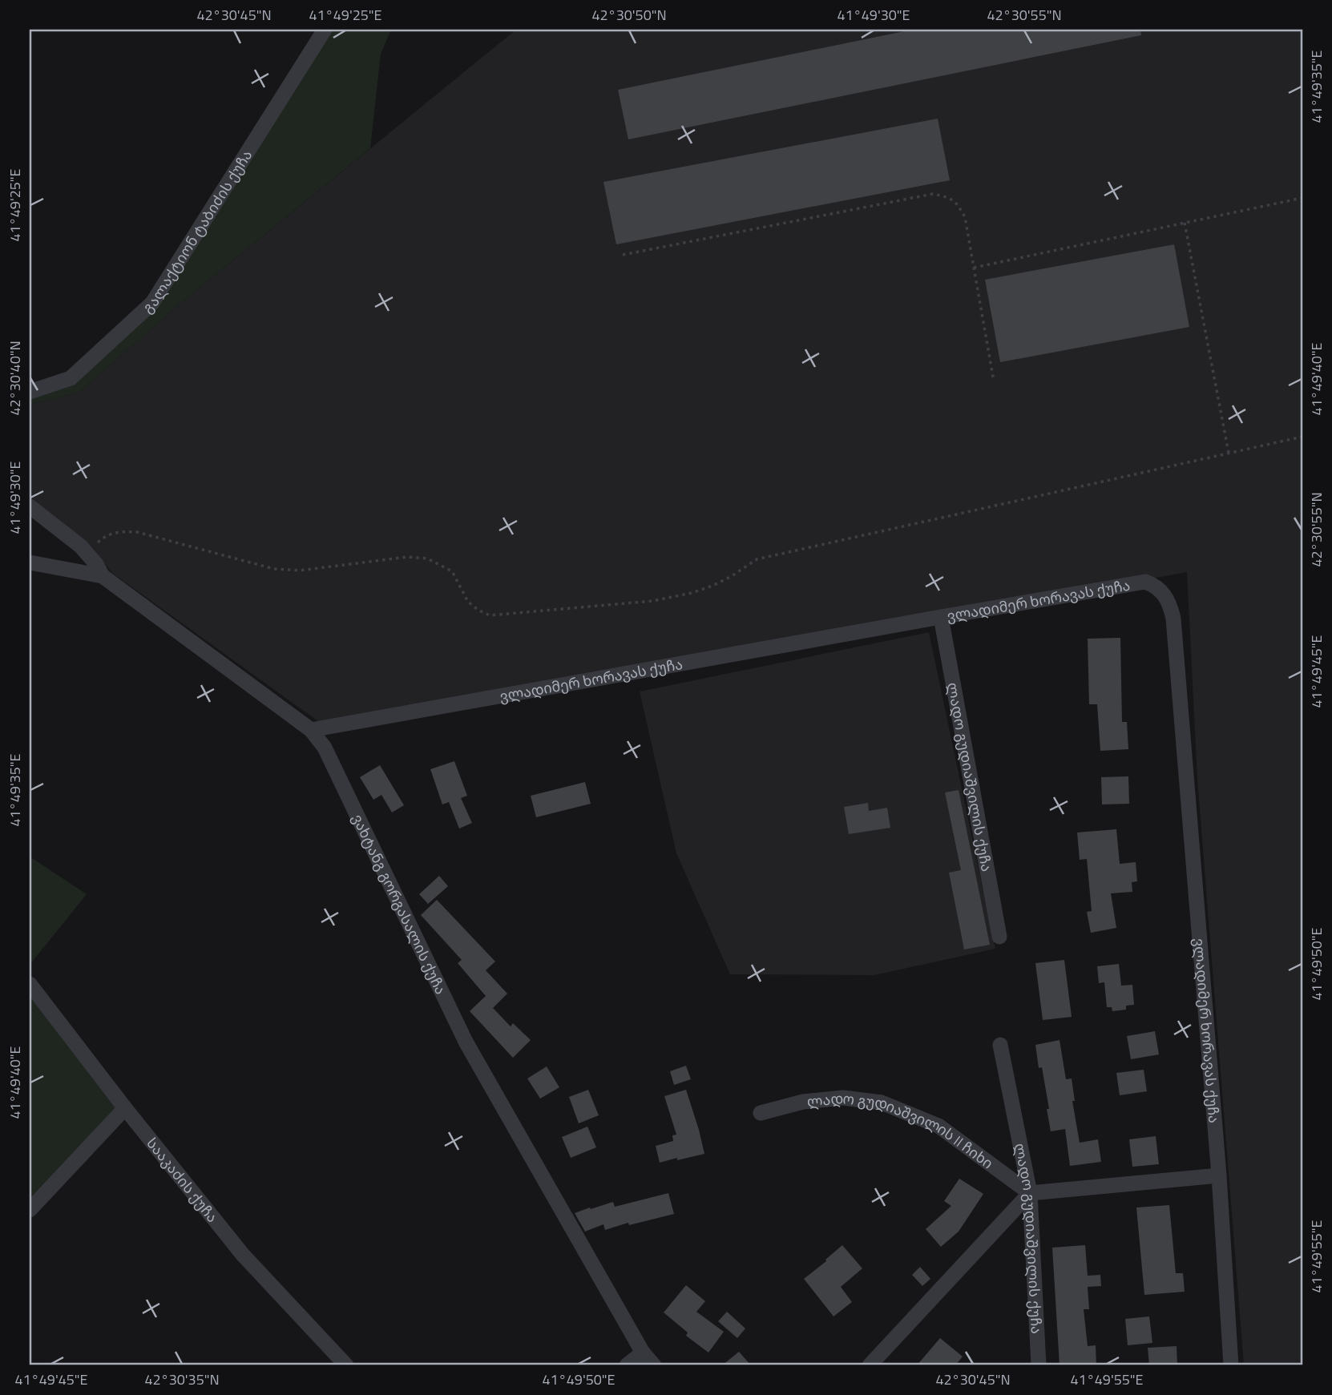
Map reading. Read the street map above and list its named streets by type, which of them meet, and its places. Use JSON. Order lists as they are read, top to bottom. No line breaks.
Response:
{"streets":{"street":["გალაქტიონ ტაბიძის ქუჩა","ვლადიმერ ხორავას ქუჩა","ლადო გუდიაშვილის ქუჩა","ვახტანგ გორგასალის ქუჩა","ლადო გუდიაშვილის II ჩიხი","სააკაძის ქუჩა"]},"crossings":[["ვლადიმერ ხორავას ქუჩა","ლადო გუდიაშვილის ქუჩა"],["ვლადიმერ ხორავას ქუჩა","ვახტანგ გორგასალის ქუჩა"],["ლადო გუდიაშვილის ქუჩა","ლადო გუდიაშვილის II ჩიხი"]],"coordinates":["42°30'45\"N","41°49'25\"E","42°30'50\"N","41°49'30\"E","42°30'55\"N","41°49'35\"E","42°30'40\"N","41°49'40\"E","41°49'45\"E","41°49'50\"E","41°49'55\"E","42°30'35\"N"]}
